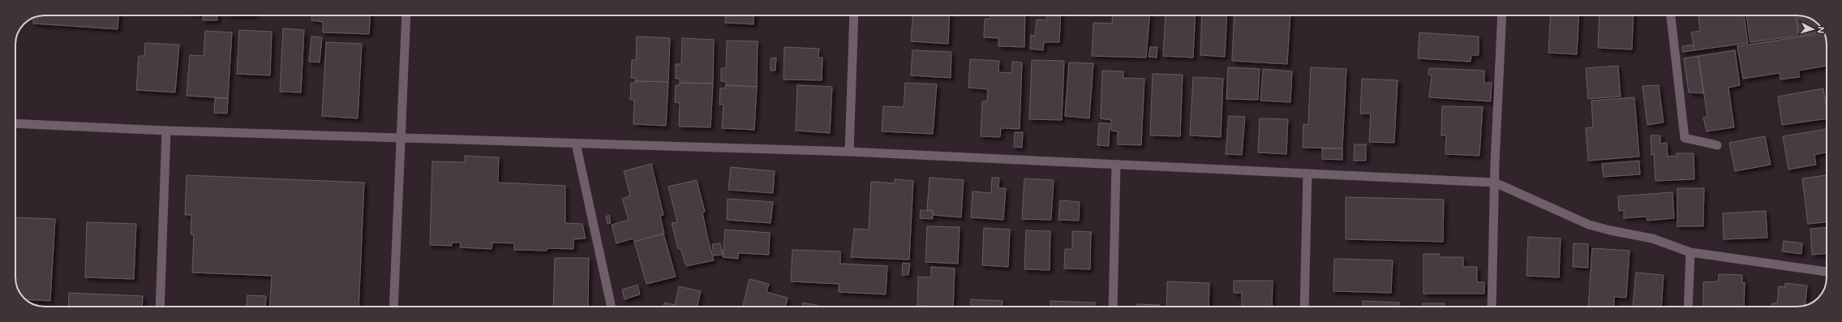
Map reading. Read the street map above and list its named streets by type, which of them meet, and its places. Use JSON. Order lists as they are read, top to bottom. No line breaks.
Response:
{"north":"right"}
